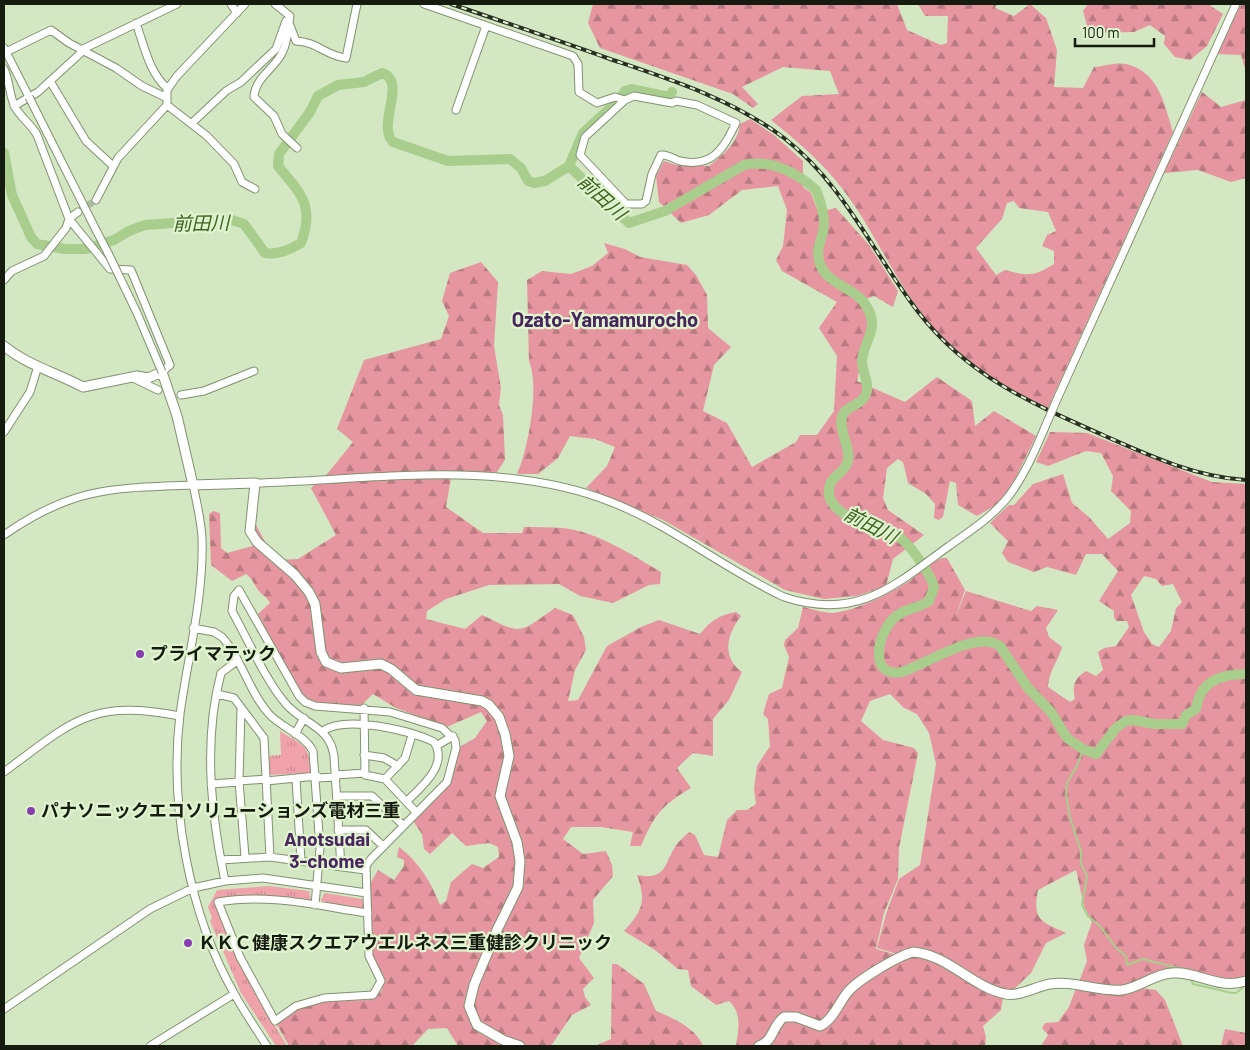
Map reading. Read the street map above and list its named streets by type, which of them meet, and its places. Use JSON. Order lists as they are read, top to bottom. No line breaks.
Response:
{"districts":["Ozato-Yamamurocho","Anotsudai 3-chome"],"water":["前田川"],"places":["プライマテック","パナソニックエコソリューションズ電材三重","ＫＫＣ健康スクエアウエルネス三重健診クリニック"],"scale_bar":"100 m"}
